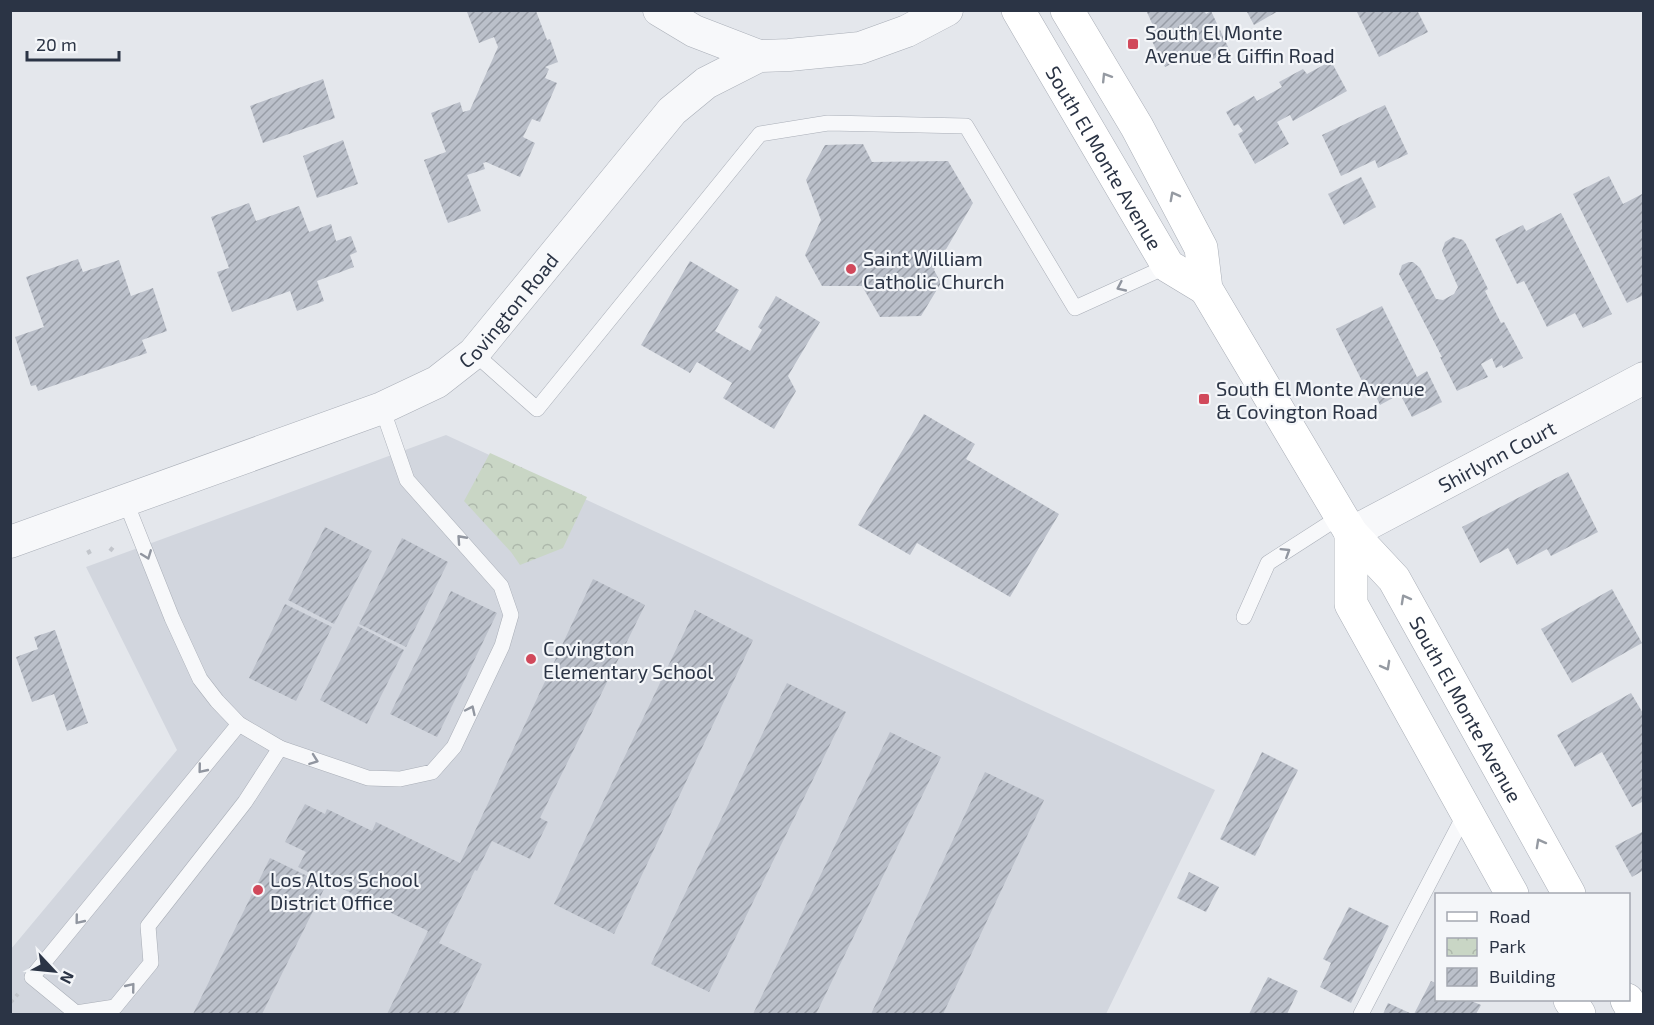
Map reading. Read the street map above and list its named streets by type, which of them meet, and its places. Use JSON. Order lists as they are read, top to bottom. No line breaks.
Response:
{"streets":{"main road":["South El Monte Avenue"],"street":["Covington Road","Shirlynn Court"]},"crossings":[["South El Monte Avenue","Shirlynn Court"]],"places":{"transit":["South El Monte Avenue & Giffin Road","South El Monte Avenue & Covington Road"],"other":["Saint William Catholic Church","Covington Elementary School","Los Altos School District Office"]},"legend":["Road","Park","Building"],"scale_bar":"20 m","north":"bottom right"}
